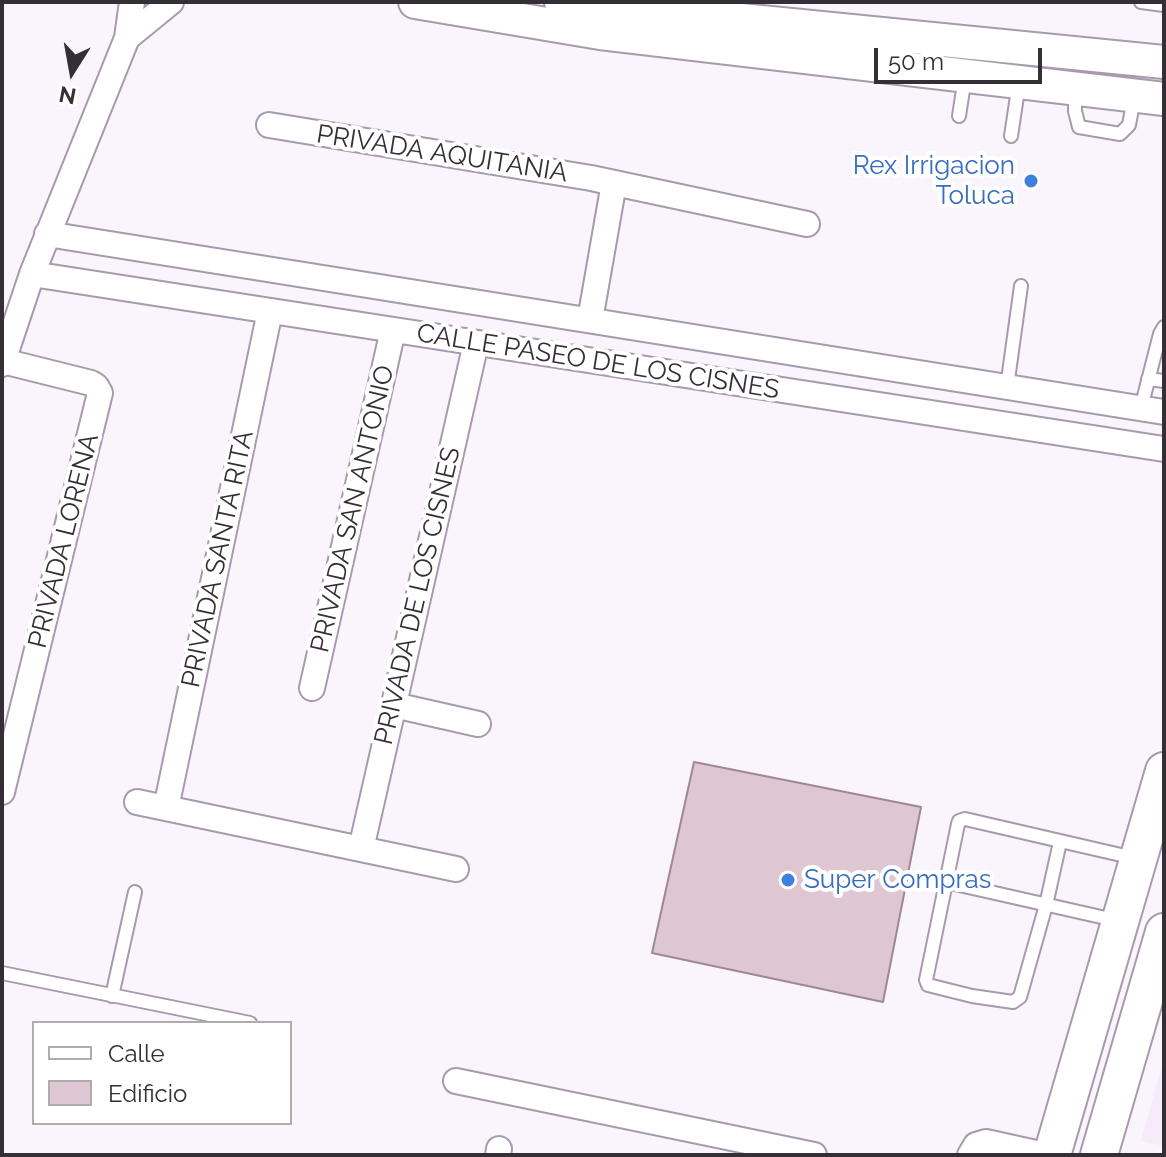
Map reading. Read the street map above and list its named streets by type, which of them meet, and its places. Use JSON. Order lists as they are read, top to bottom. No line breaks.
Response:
{"streets":{"street":["PRIVADA AQUITANIA","CALLE PASEO DE LOS CISNES","PRIVADA SAN ANTONIO","PRIVADA LORENA","PRIVADA SANTA RITA","PRIVADA DE LOS CISNES"]},"crossings":[["CALLE PASEO DE LOS CISNES","PRIVADA SAN ANTONIO"],["CALLE PASEO DE LOS CISNES","PRIVADA SANTA RITA"],["CALLE PASEO DE LOS CISNES","PRIVADA DE LOS CISNES"]],"places":["Rex Irrigacion Toluca","Super Compras"],"legend":["Calle","Edificio"],"scale_bar":"50 m","north":"bottom"}
